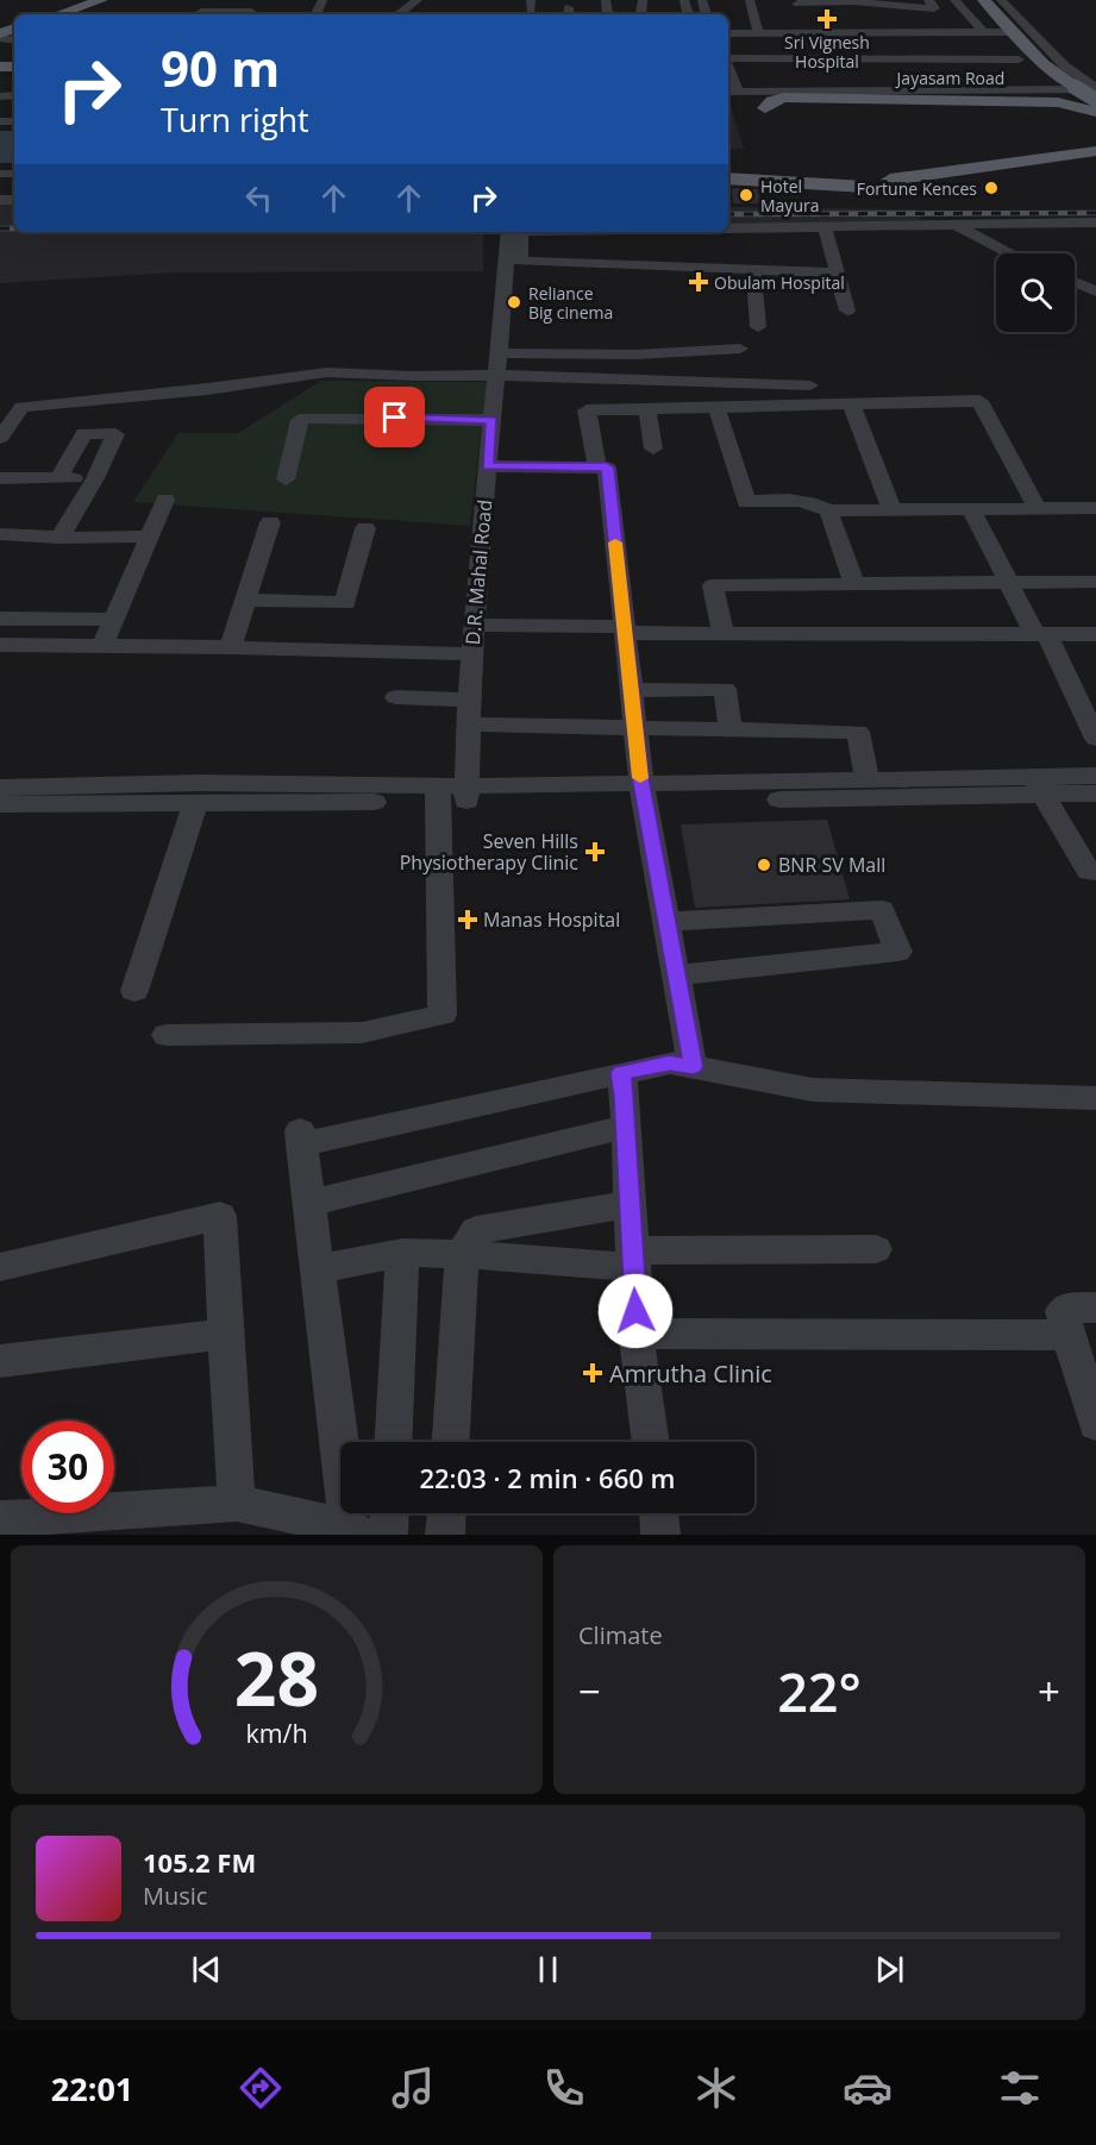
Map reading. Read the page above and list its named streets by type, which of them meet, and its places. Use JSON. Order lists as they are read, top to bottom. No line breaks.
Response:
{"streets":{"street":["Jayasam Road","D.R. Mahal Road"]},"places":{"health":["Sri Vignesh Hospital","Obulam Hospital","Seven Hills Physiotherapy Clinic","Manas Hospital","Amrutha Clinic"],"other":["Fortune Kences","Hotel Mayura","Reliance Big cinema","BNR SV Mall"]},"page":{"turn":["90 m","Turn right"],"limit":"30","trip":"22:03 · 2 min · 660 m","tile":"Climate","heat":["−","22°","+"],"song":["105.2 FM","Music"],"tabs":"22:01","gauge":["28","km/h"]}}
